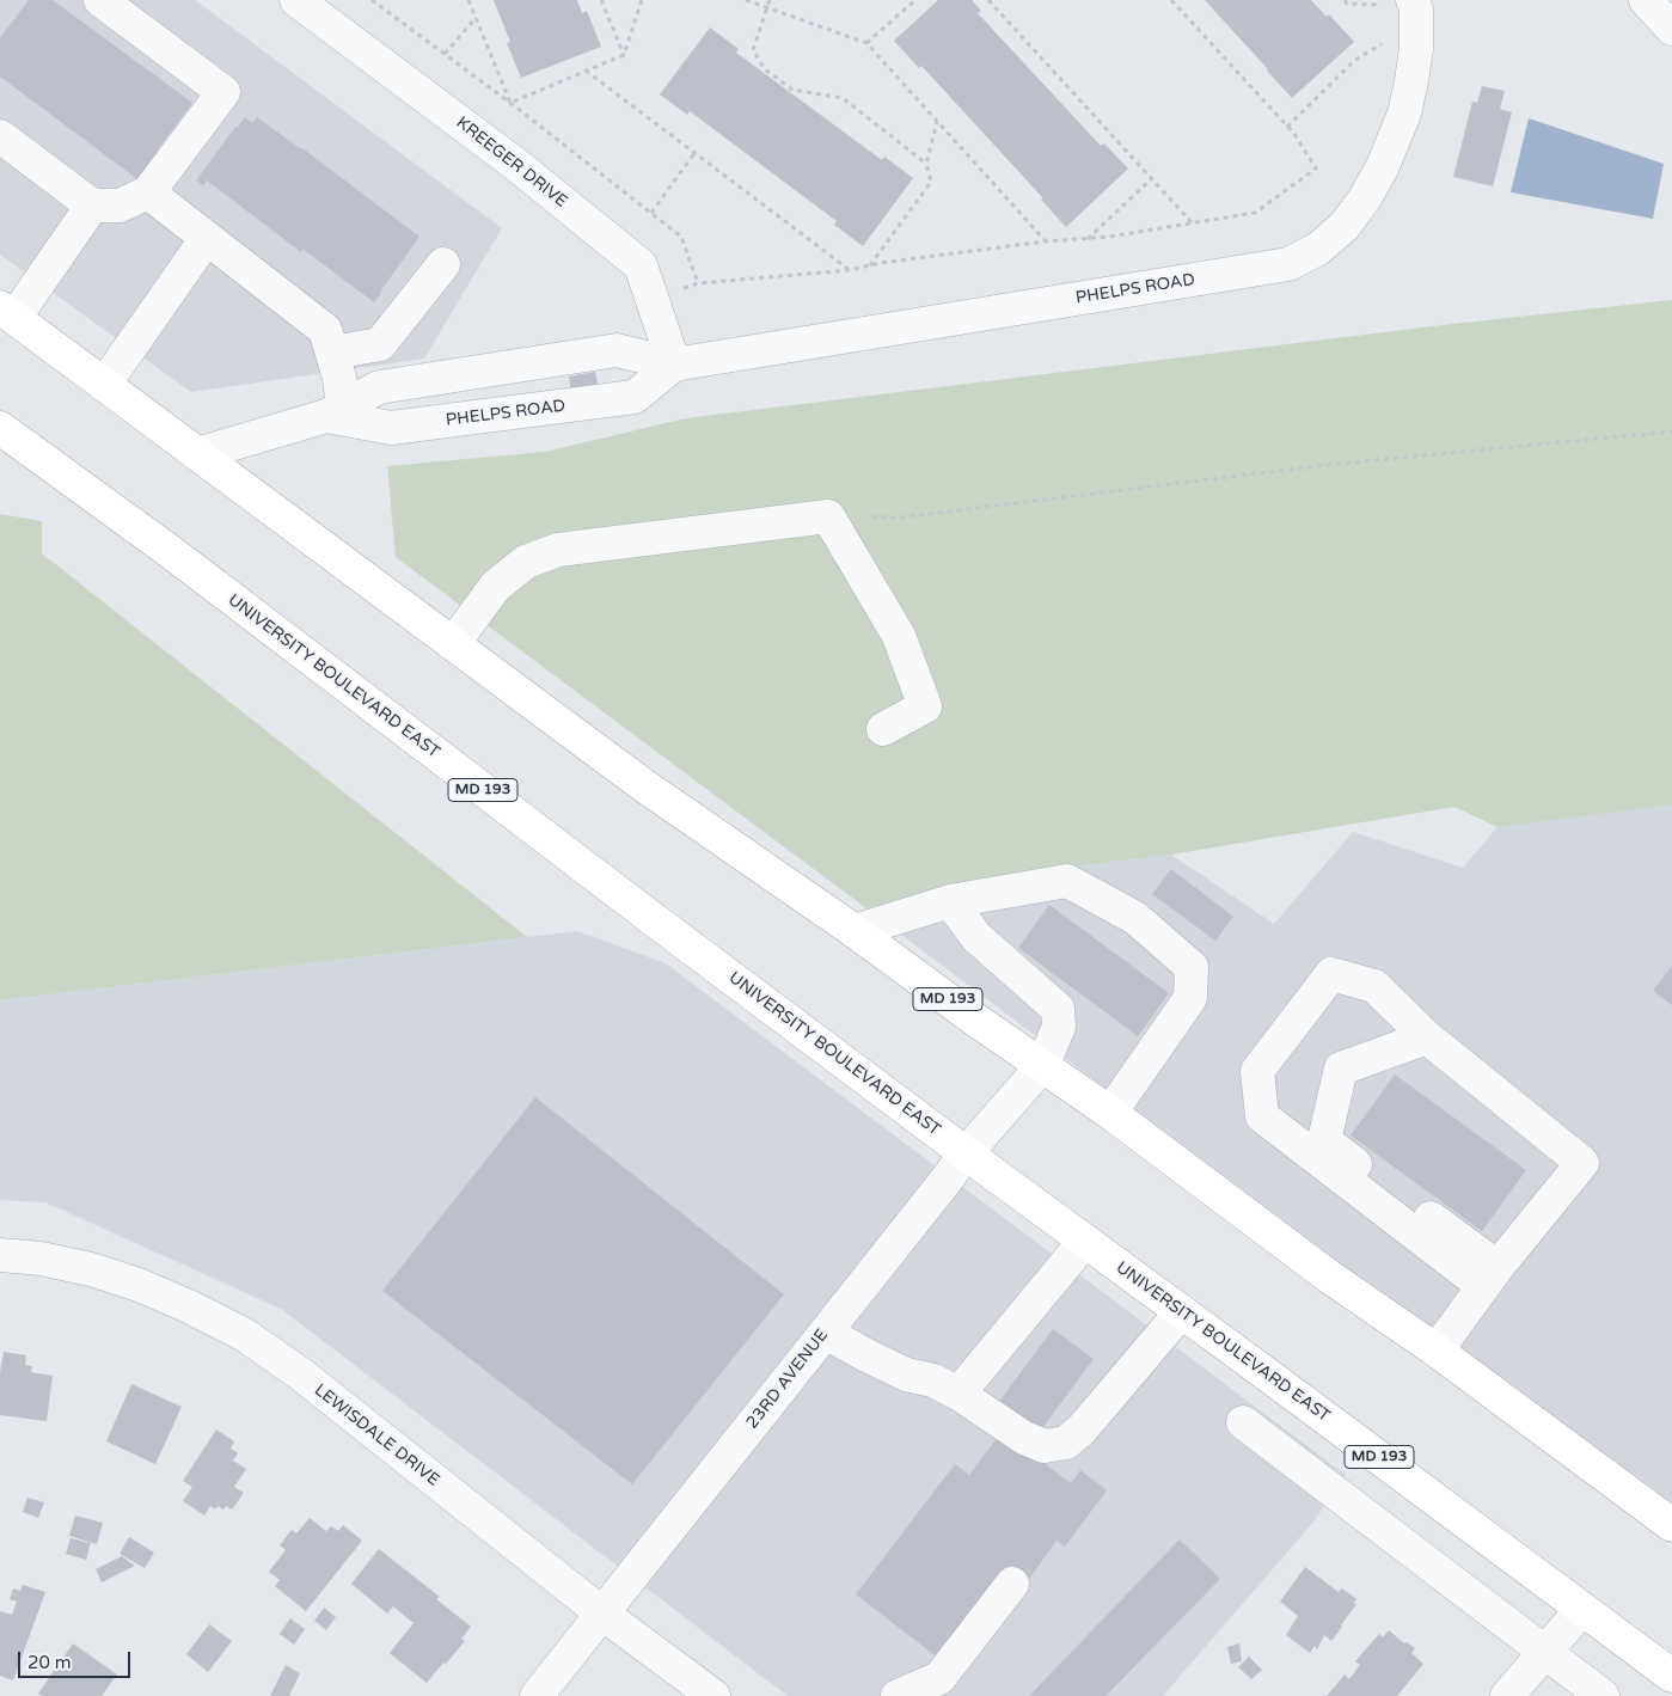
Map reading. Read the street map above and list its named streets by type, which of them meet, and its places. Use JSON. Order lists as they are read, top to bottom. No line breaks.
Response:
{"streets":{"main road":["UNIVERSITY BOULEVARD EAST","MD 193"],"street":["KREEGER DRIVE","PHELPS ROAD","23RD AVENUE","LEWISDALE DRIVE"]},"crossings":[["KREEGER DRIVE","PHELPS ROAD"],["PHELPS ROAD","MD 193"],["UNIVERSITY BOULEVARD EAST","23RD AVENUE"],["MD 193","23RD AVENUE"],["23RD AVENUE","LEWISDALE DRIVE"]],"scale_bar":"20 m"}
